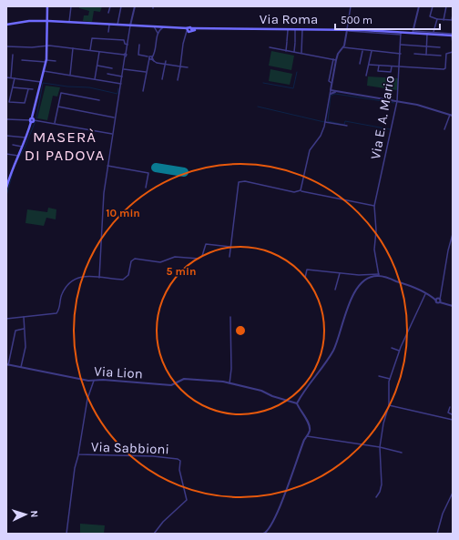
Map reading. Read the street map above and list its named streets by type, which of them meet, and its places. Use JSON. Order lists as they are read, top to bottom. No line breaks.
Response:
{"streets":{"main road":["Via Roma"],"street":["Via E. A. Mario","Via Lion","Via Sabbioni"]},"crossings":[["Via Roma","Via E. A. Mario"]],"districts":["MASERÀ DI PADOVA"],"scale_bar":"500 m","north":"right","rings":["10 min","5 min"]}
